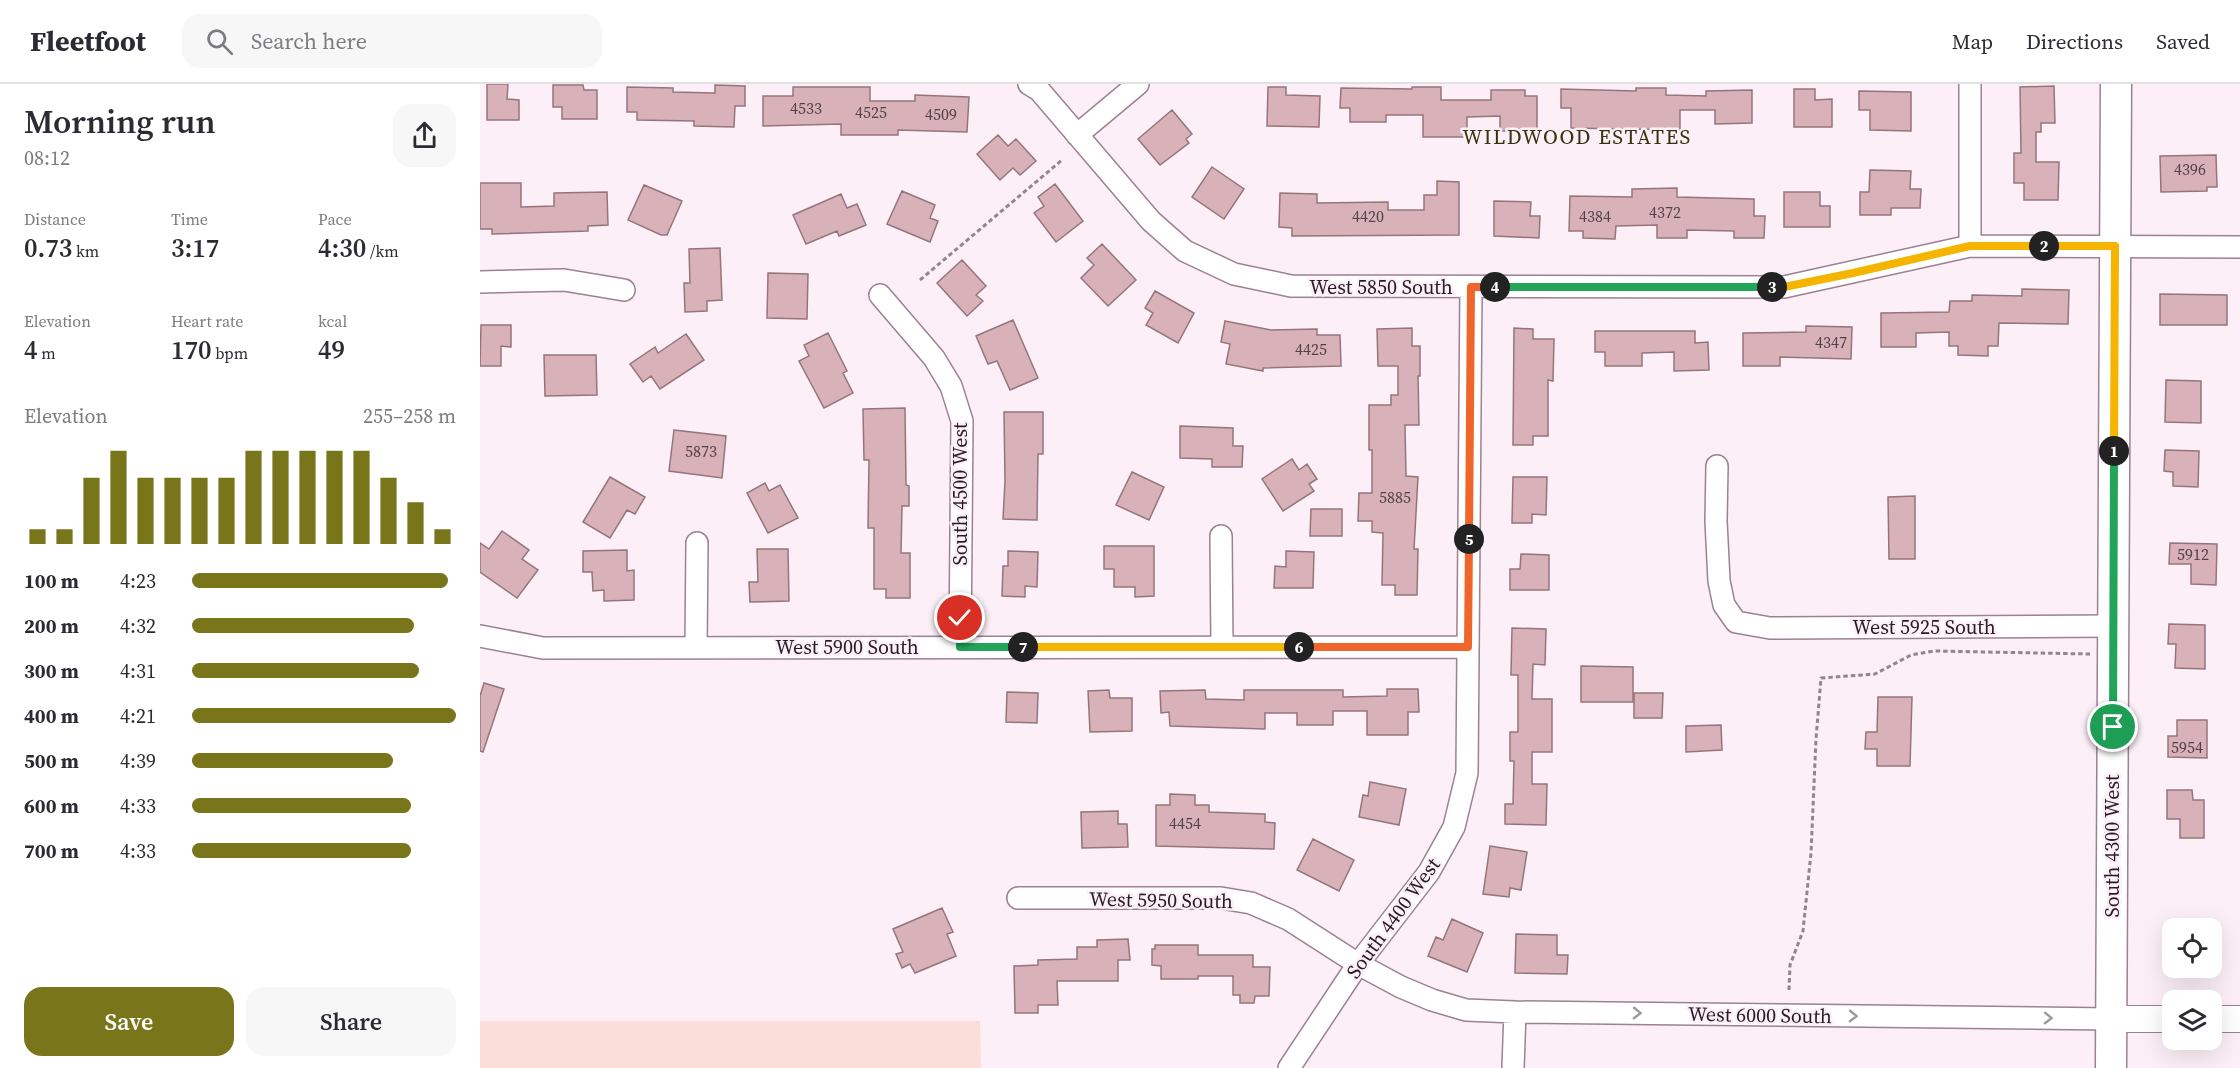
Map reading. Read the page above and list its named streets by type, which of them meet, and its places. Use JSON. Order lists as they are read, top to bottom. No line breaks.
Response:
{"streets":{"main road":["South 4300 West"],"street":["West 5850 South","South 4500 West","West 5925 South","West 5900 South","West 5950 South","South 4400 West","West 6000 South"]},"crossings":[["West 5850 South","South 4300 West"],["West 5850 South","South 4400 West"],["South 4500 West","West 5900 South"],["West 5925 South","South 4300 West"],["West 5900 South","South 4400 West"],["South 4300 West","West 6000 South"],["West 5950 South","South 4400 West"],["West 5950 South","West 6000 South"],["South 4400 West","West 6000 South"]],"one_way":["West 6000 South"],"districts":["WILDWOOD ESTATES"],"house_numbers":["4533","4525","4509","4396","4372","4420","4384","4347","4425","5873","5885","5912","5954","4454"],"page":{"header":"Fleetfoot","search":"Search here","nav":["Map","Directions","Saved"],"heading":["Morning run","08:12"],"stats":[["Distance","0.73 km"],["Time","3:17"],["Pace","4:30 /km"],["Elevation","4 m"],["Heart rate","170 bpm"],["kcal","49"]],"pins":["2","3","4","1","5","6","7"],"chart":["Elevation","255–258 m"],"list":[{"name":"100 m","note":"4:23"},{"name":"200 m","note":"4:32"},{"name":"300 m","note":"4:31"},{"name":"400 m","note":"4:21"},{"name":"500 m","note":"4:39"},{"name":"600 m","note":"4:33"},{"name":"700 m","note":"4:33"}],"buttons":["Save","Share"]}}
